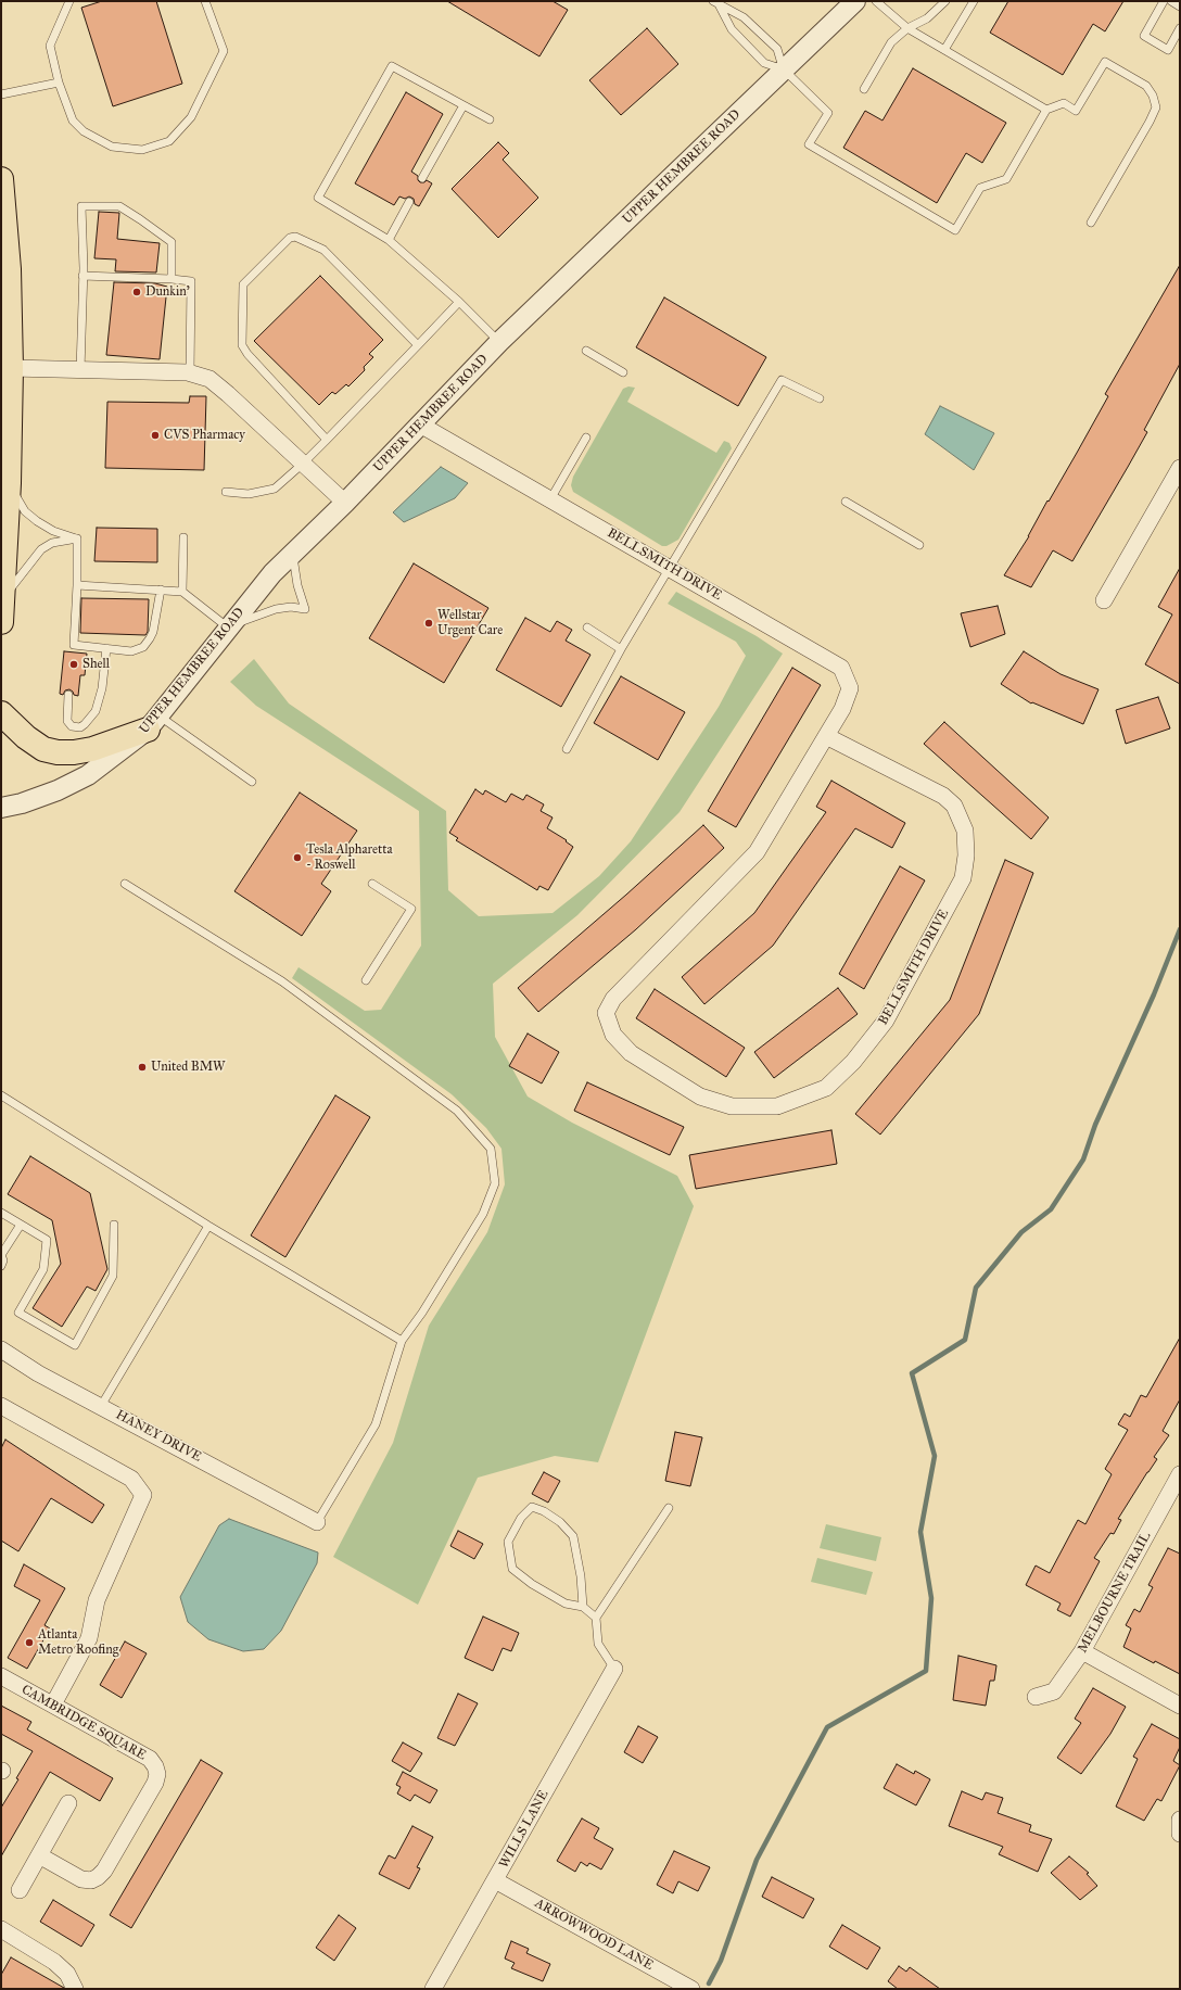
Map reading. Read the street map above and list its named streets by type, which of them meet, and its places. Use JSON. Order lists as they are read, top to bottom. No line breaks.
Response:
{"streets":{"street":["UPPER HEMBREE ROAD","BELLSMITH DRIVE","HANEY DRIVE","MELBOURNE TRAIL","CAMBRIDGE SQUARE","WILLS LANE","ARROWWOOD LANE"]},"crossings":[["UPPER HEMBREE ROAD","BELLSMITH DRIVE"],["WILLS LANE","ARROWWOOD LANE"]],"places":["Dunkin'","CVS Pharmacy","Wellstar Urgent Care","Shell","Tesla Alpharetta - Roswell","United BMW","Atlanta Metro Roofing"]}
